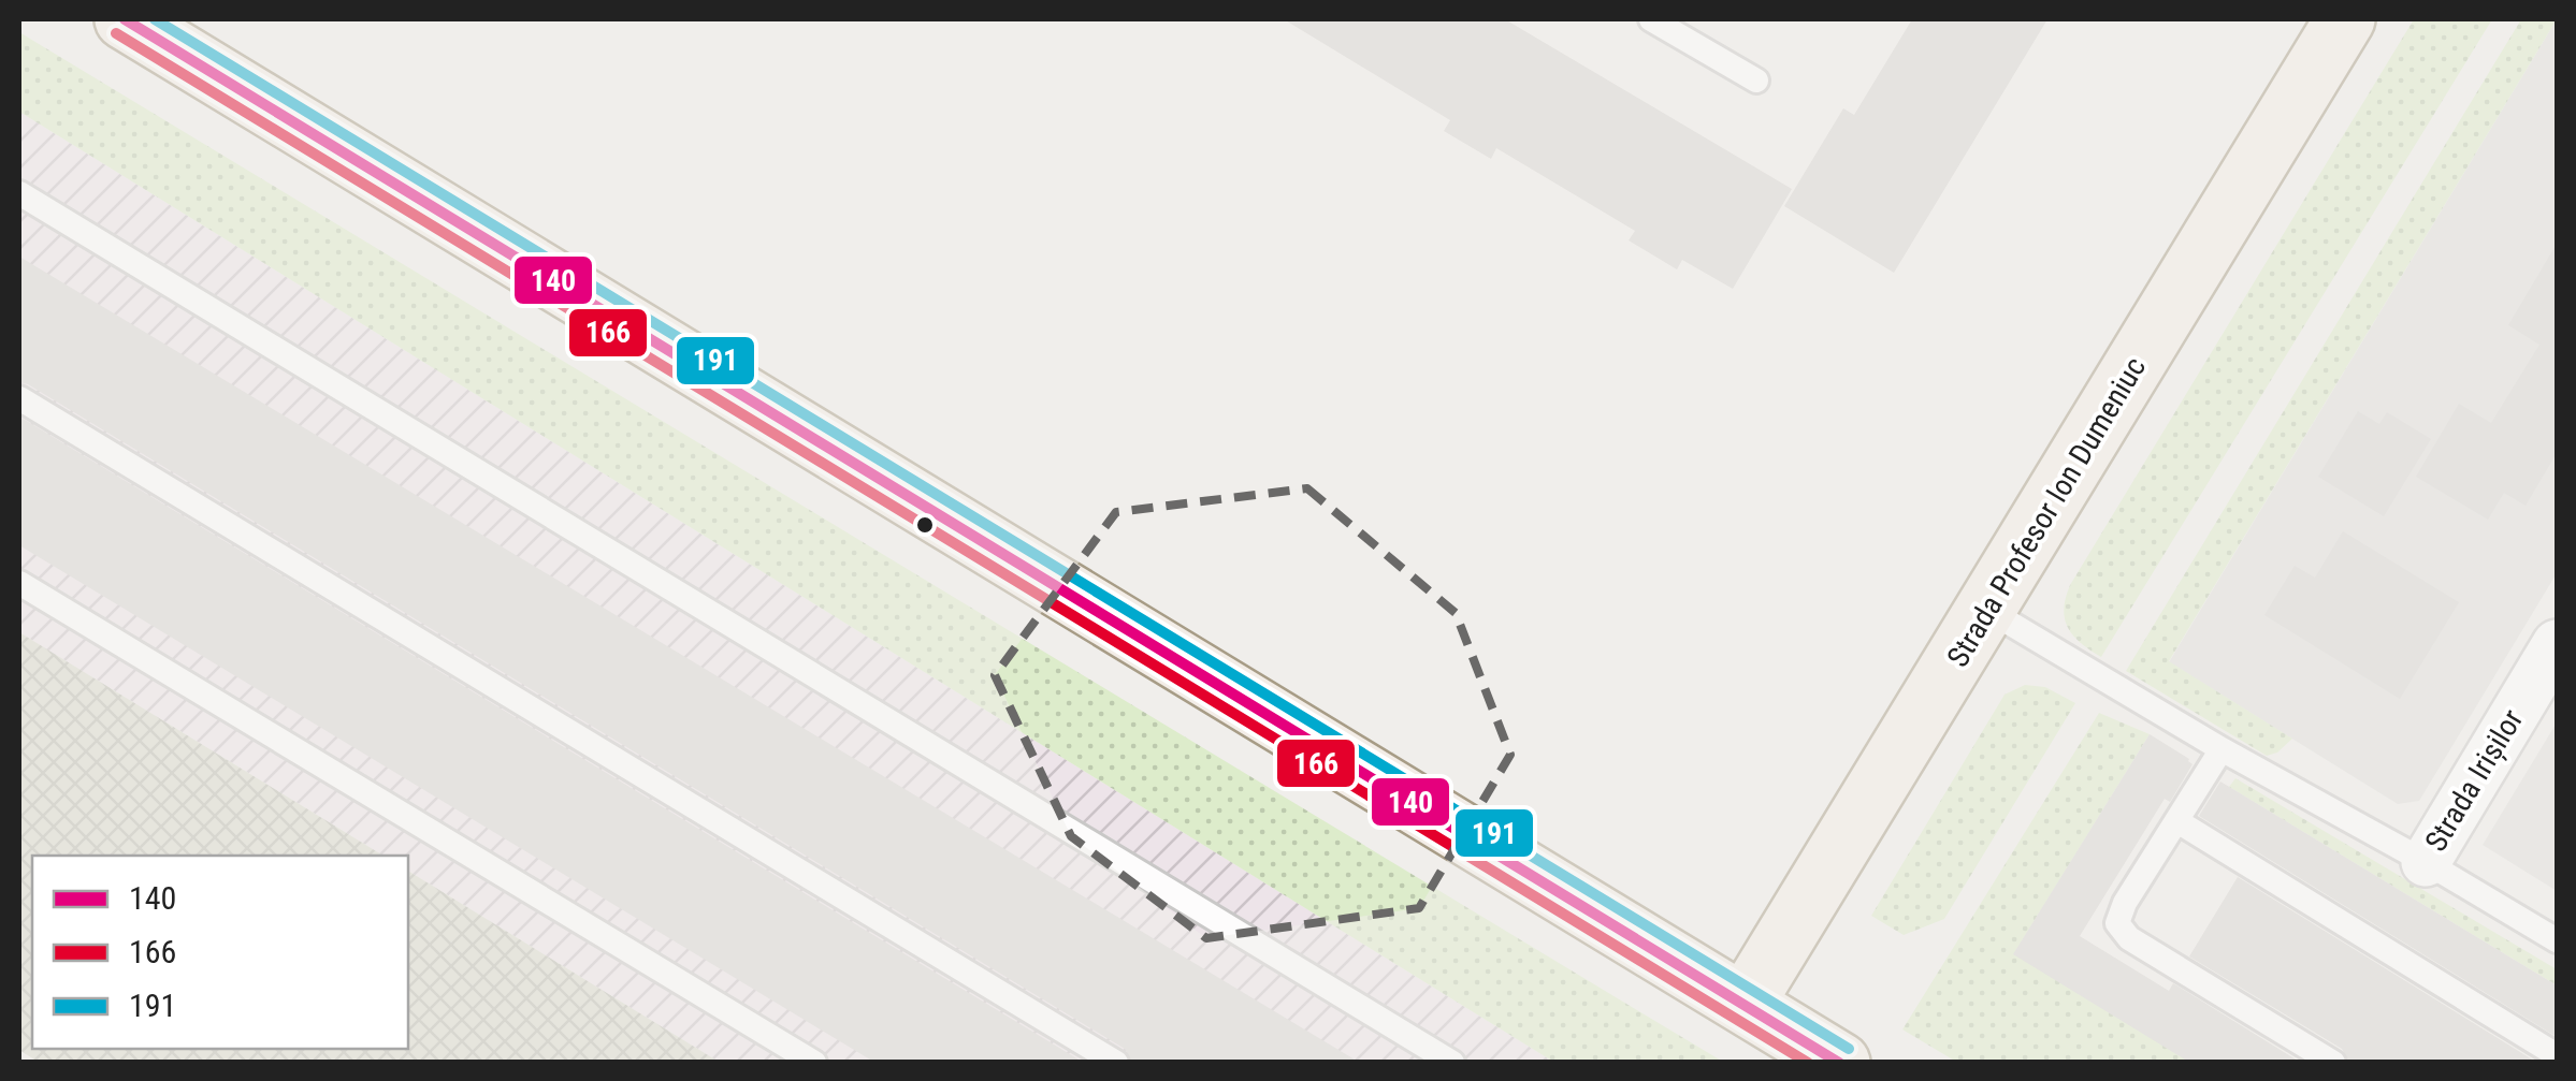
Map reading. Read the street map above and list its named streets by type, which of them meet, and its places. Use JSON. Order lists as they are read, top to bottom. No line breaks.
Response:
{"streets":{"main road":["Strada Profesor Ion Dumeniuc"],"street":["Strada Irișilor"]},"lines":["transit line 140","transit line 191","transit line 166"],"legend":["140","166","191"]}
